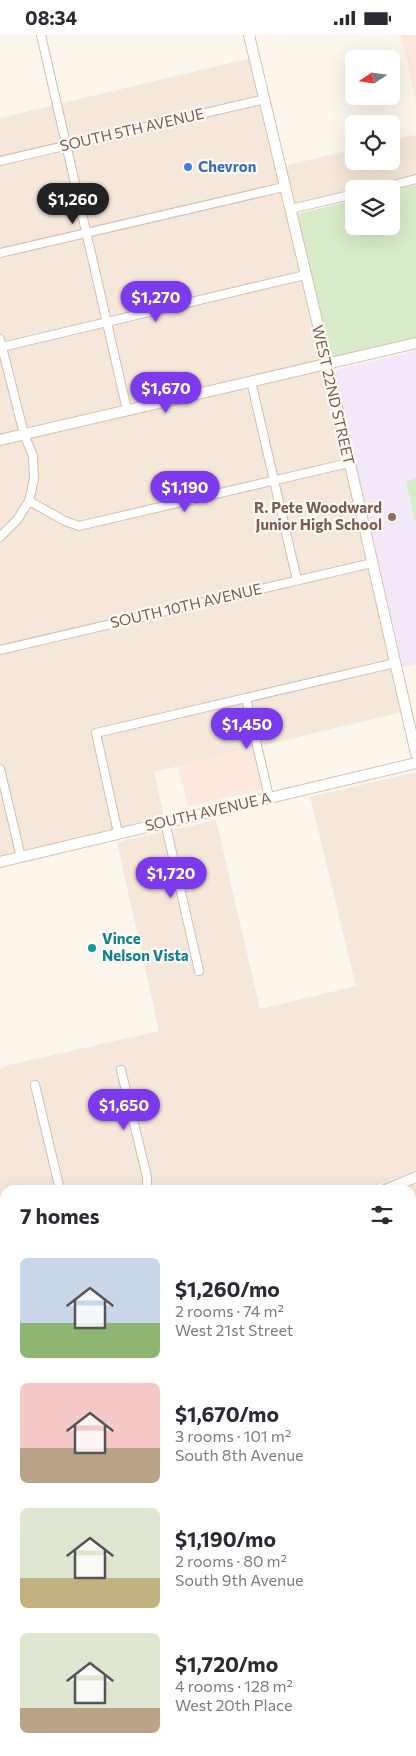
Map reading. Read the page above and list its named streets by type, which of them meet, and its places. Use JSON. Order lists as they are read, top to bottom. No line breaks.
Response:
{"streets":{"street":["SOUTH 5TH AVENUE","WEST 22ND STREET","SOUTH 10TH AVENUE","SOUTH AVENUE A"]},"crossings":[["SOUTH 5TH AVENUE","WEST 22ND STREET"],["WEST 22ND STREET","SOUTH 10TH AVENUE"]],"places":["Chevron","R. Pete Woodward Junior High School","Vince Nelson Vista"],"north":"left","page":{"status":"08:34","price":["$1,260","$1,270","$1,670","$1,190","$1,450","$1,720","$1,650"],"heading":"7 homes","list":[{"name":"$1,260/mo","note":"2 rooms · 74 m² · West 21st Street"},{"name":"$1,670/mo","note":"3 rooms · 101 m² · South 8th Avenue"},{"name":"$1,190/mo","note":"2 rooms · 80 m² · South 9th Avenue"},{"name":"$1,720/mo","note":"4 rooms · 128 m² · West 20th Place"}]}}
